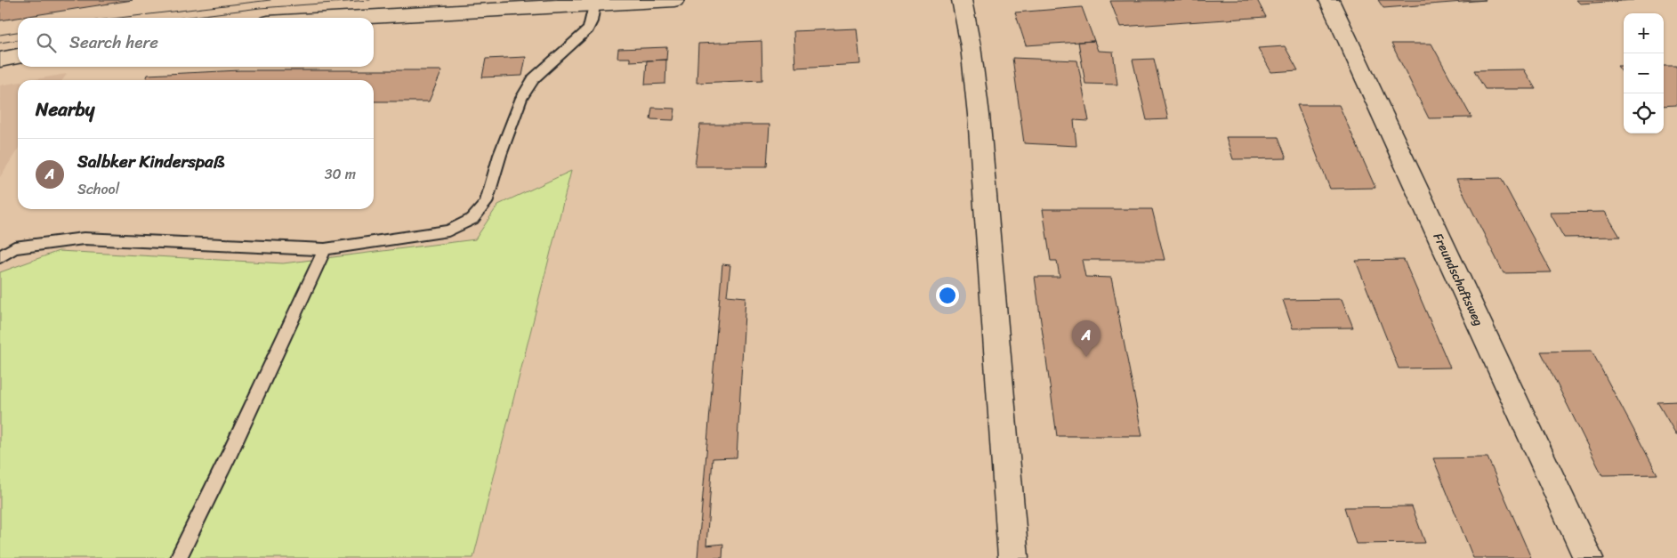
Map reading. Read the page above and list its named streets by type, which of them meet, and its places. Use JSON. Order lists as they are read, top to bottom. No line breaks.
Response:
{"streets":{"street":["Freundschaftsweg"]},"page":{"map_buttons":["+","−"],"search":"Search here","heading":"Nearby","list":[{"mark":"A","name":"Salbker Kinderspaß","note":"School","value":"30 m"}],"pins":"A"}}
